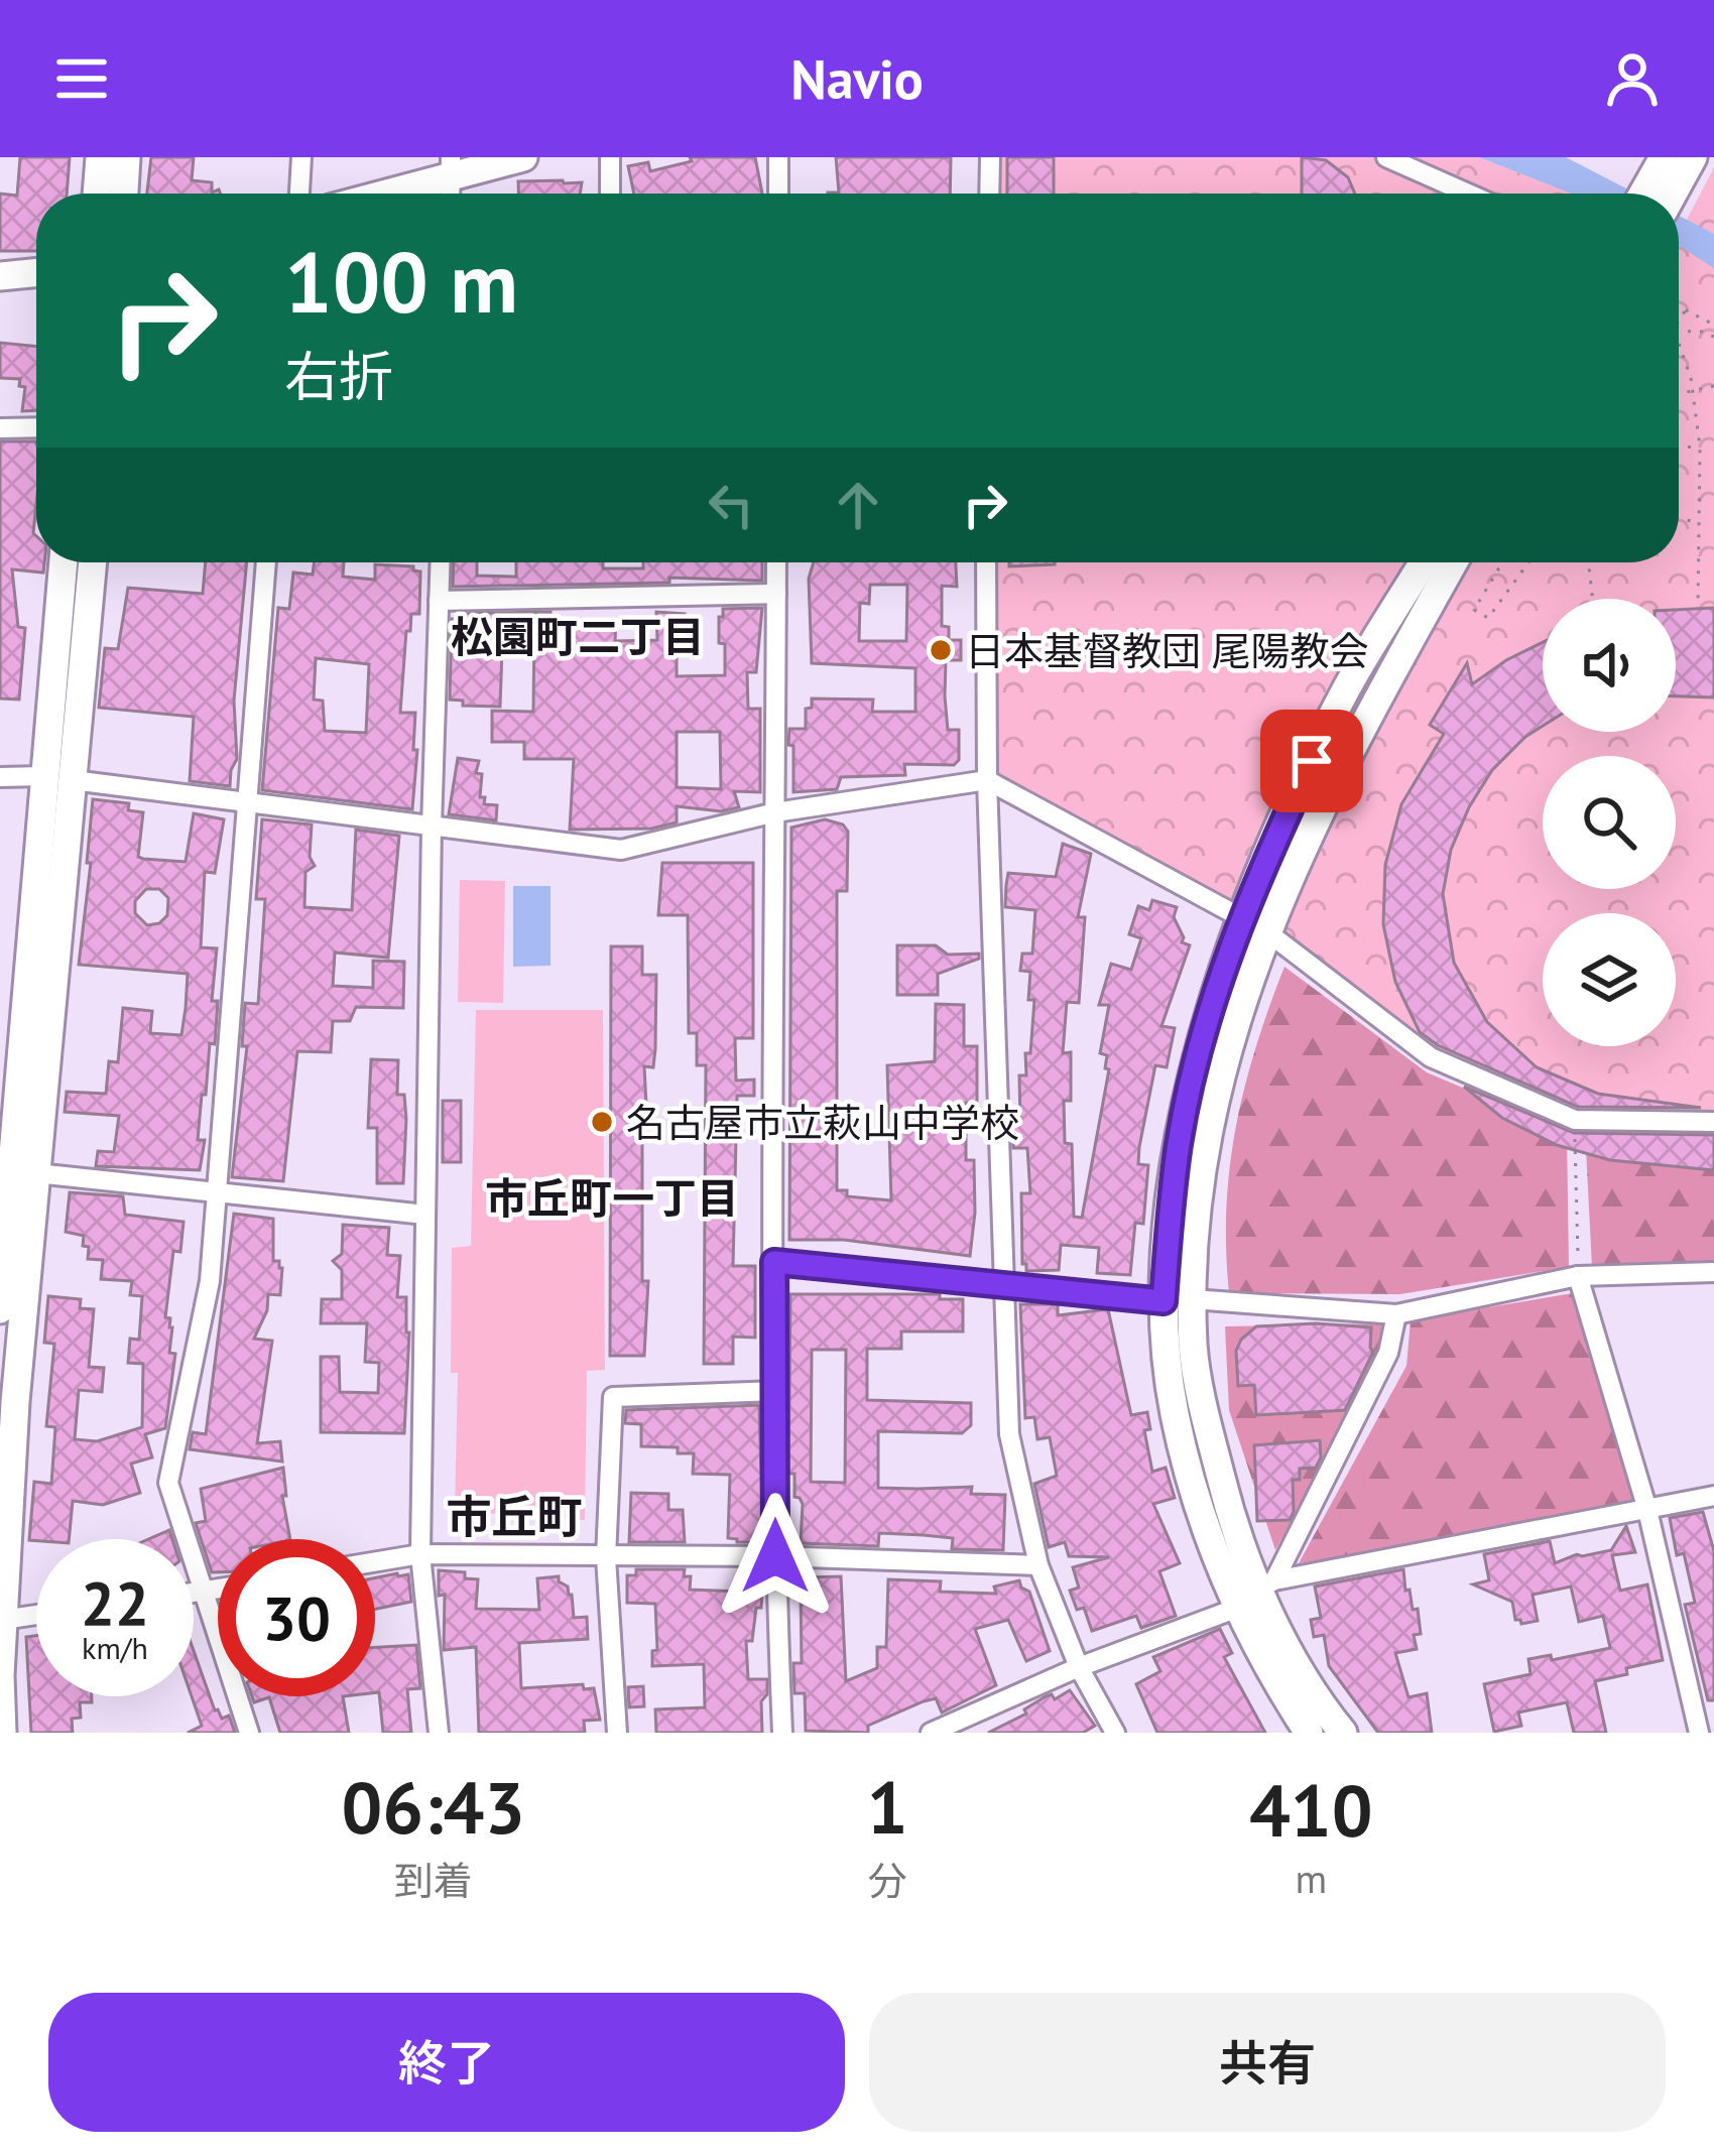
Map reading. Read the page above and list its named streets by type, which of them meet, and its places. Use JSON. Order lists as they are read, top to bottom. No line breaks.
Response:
{"districts":["松園町二丁目","市丘町一丁目","市丘町"],"places":["日本基督教団 尾陽教会","名古屋市立萩山中学校"],"page":{"header":"Navio","turn":["100 m","右折"],"speed":"22 km/h","limit":"30","eta":["06:43","到着","1","分","410","m"],"buttons":["終了","共有"]}}
